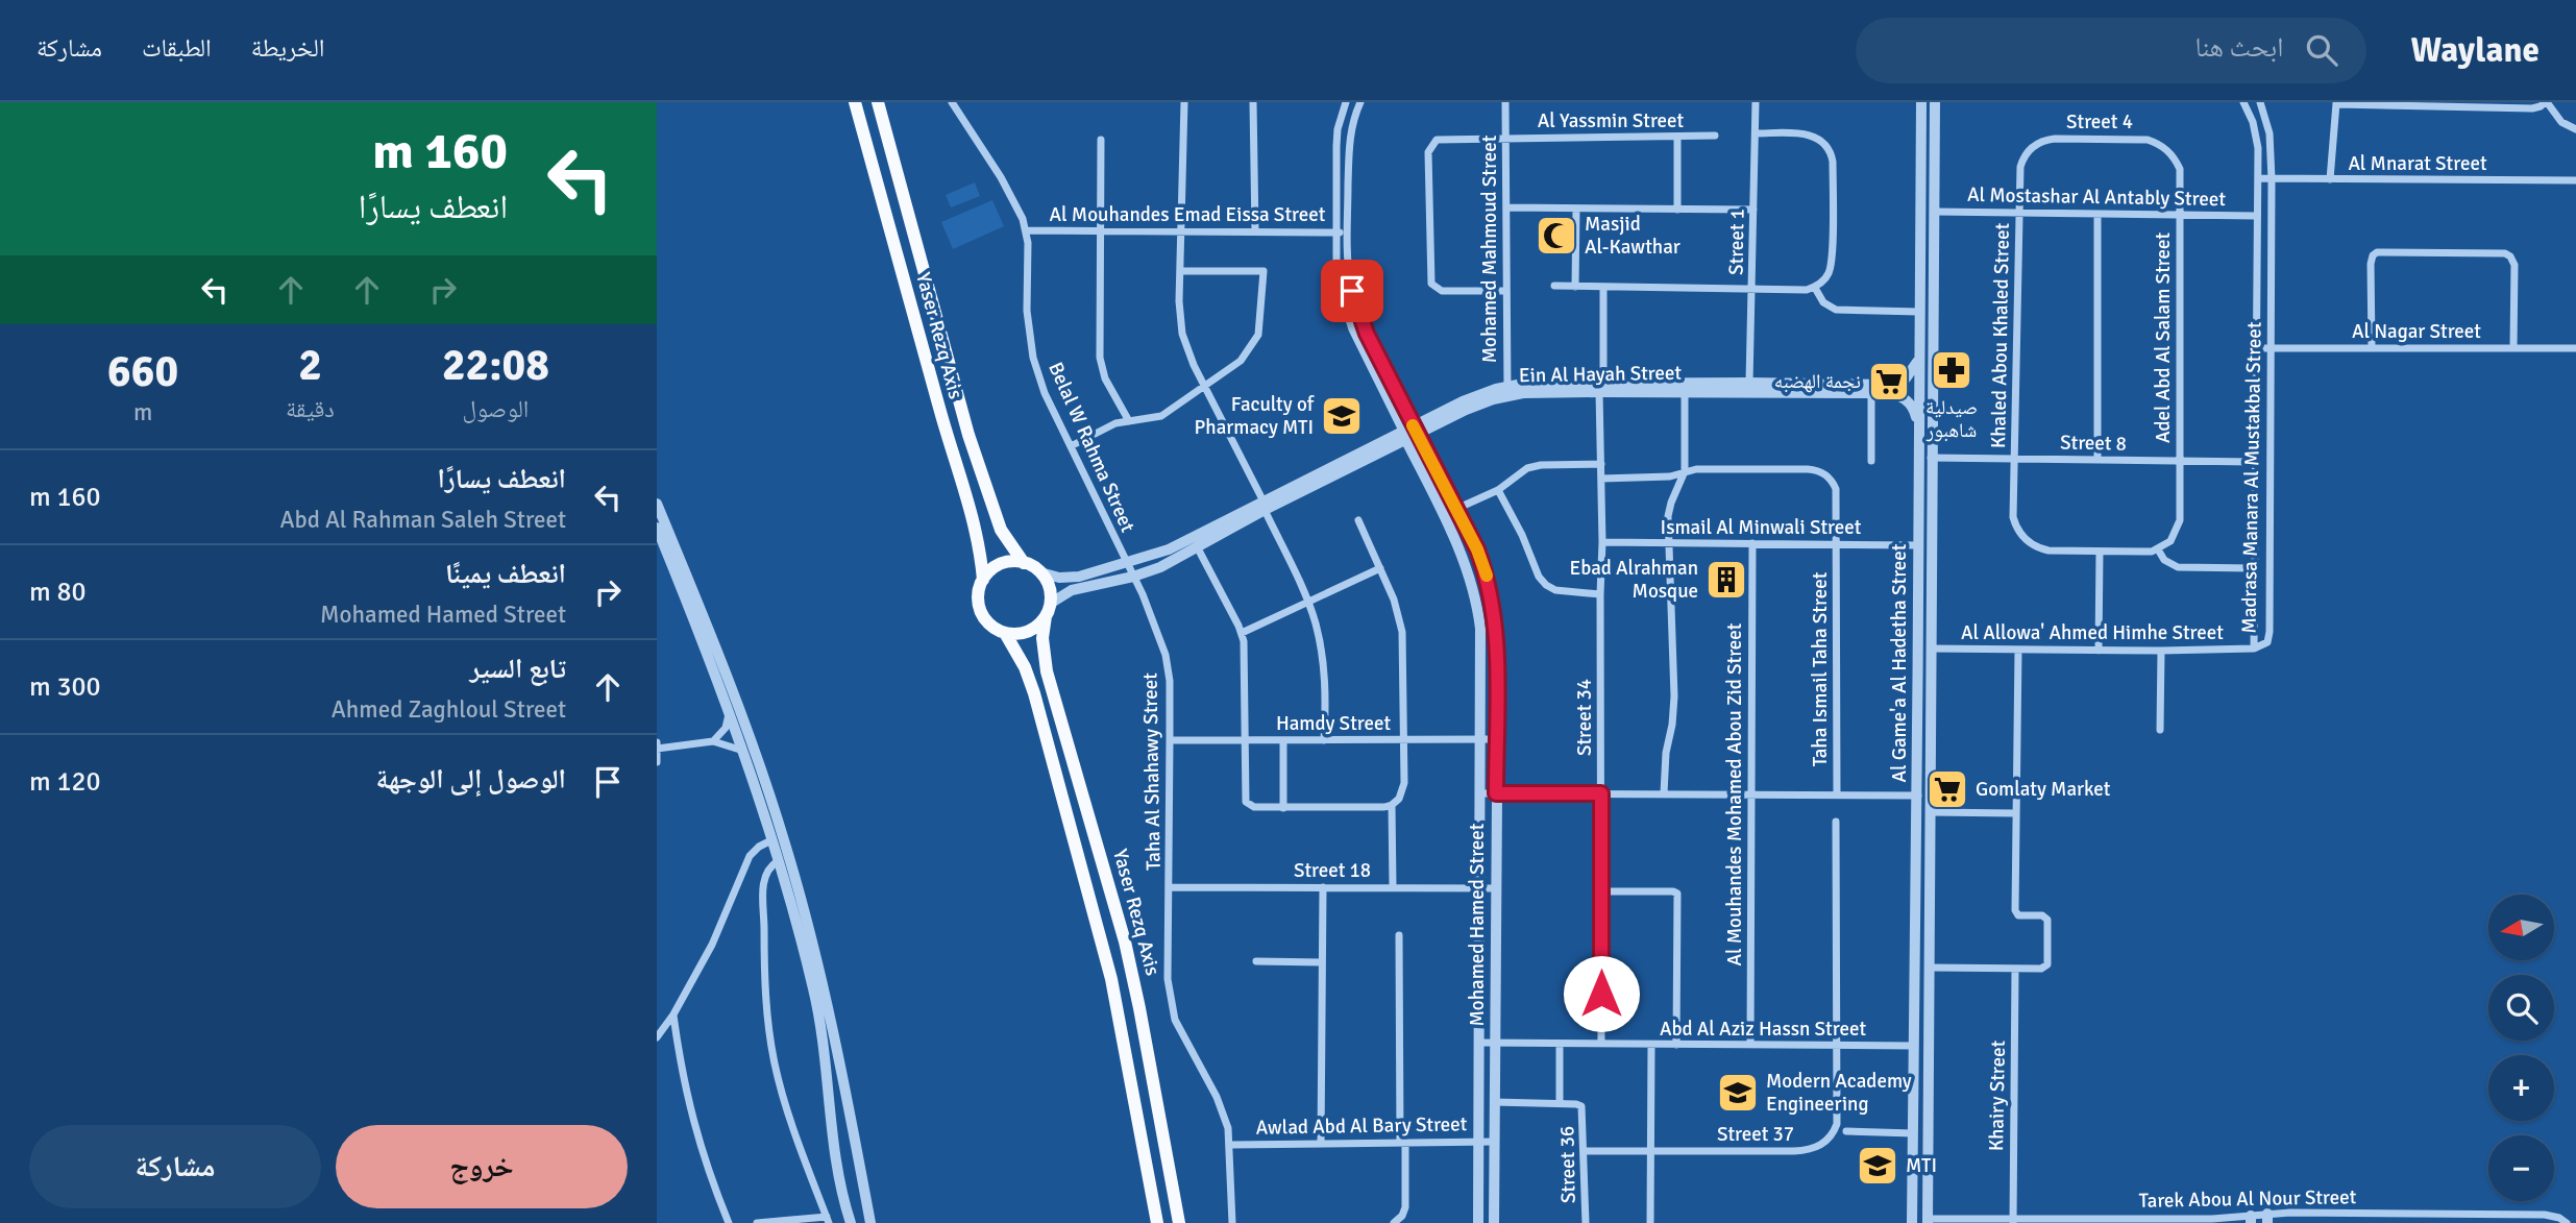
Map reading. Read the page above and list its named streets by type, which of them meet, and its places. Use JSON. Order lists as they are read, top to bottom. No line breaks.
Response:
{"streets":{"main road":["Yaser Rezq Axis"],"street":["Al Yassmin Street","Street 4","Al Mnarat Street","Al Mostashar Al Antably Street","Al Mouhandes Emad Eissa Street","Street 1","Mohamed Mahmoud Street","Al Nagar Street","Khaled Abou Khaled Street","Adel Abd Al Salam Street","Ein Al Hayah Street","Street 8","Belal W Rahma Street","Madrasa Manara Al Mustakbal Street","Ismail Al Minwali Street","Al Allowa' Ahmed Himhe Street","Al Game'a Al Hadetha Street","Taha Ismail Taha Street","Street 34","Hamdy Street","Taha Al Shahawy Street","Al Mouhandes Mohamed Abou Zid Street","Street 18","Mohamed Hamed Street","Abd Al Aziz Hassn Street","Khairy Street","Awlad Abd Al Bary Street","Street 37","Street 36","Tarek Abou Al Nour Street"]},"crossings":[["Al Yassmin Street","Mohamed Mahmoud Street"],["Street 4","Al Mostashar Al Antably Street"],["Street 4","Khaled Abou Khaled Street"],["Street 4","Adel Abd Al Salam Street"],["Al Mnarat Street","Madrasa Manara Al Mustakbal Street"],["Al Mostashar Al Antably Street","Khaled Abou Khaled Street"],["Al Mostashar Al Antably Street","Adel Abd Al Salam Street"],["Al Mostashar Al Antably Street","Madrasa Manara Al Mustakbal Street"],["Al Mostashar Al Antably Street","Al Game'a Al Hadetha Street"],["Al Mouhandes Emad Eissa Street","Belal W Rahma Street"],["Street 1","Ein Al Hayah Street"],["Mohamed Mahmoud Street","Ein Al Hayah Street"],["Al Nagar Street","Madrasa Manara Al Mustakbal Street"],["Yaser Rezq Axis","Ein Al Hayah Street"],["Khaled Abou Khaled Street","Adel Abd Al Salam Street"],["Khaled Abou Khaled Street","Street 8"],["Adel Abd Al Salam Street","Street 8"],["Ein Al Hayah Street","Belal W Rahma Street"],["Ein Al Hayah Street","Al Game'a Al Hadetha Street"],["Ein Al Hayah Street","Street 34"],["Ein Al Hayah Street","Taha Al Shahawy Street"],["Ein Al Hayah Street","Mohamed Hamed Street"],["Street 8","Madrasa Manara Al Mustakbal Street"],["Street 8","Al Game'a Al Hadetha Street"],["Belal W Rahma Street","Taha Al Shahawy Street"],["Madrasa Manara Al Mustakbal Street","Al Allowa' Ahmed Himhe Street"],["Ismail Al Minwali Street","Al Game'a Al Hadetha Street"],["Ismail Al Minwali Street","Taha Ismail Taha Street"],["Ismail Al Minwali Street","Street 34"],["Ismail Al Minwali Street","Al Mouhandes Mohamed Abou Zid Street"],["Al Allowa' Ahmed Himhe Street","Al Game'a Al Hadetha Street"],["Al Game'a Al Hadetha Street","Abd Al Aziz Hassn Street"],["Al Game'a Al Hadetha Street","Tarek Abou Al Nour Street"],["Street 34","Abd Al Aziz Hassn Street"],["Hamdy Street","Taha Al Shahawy Street"],["Hamdy Street","Mohamed Hamed Street"],["Taha Al Shahawy Street","Street 18"],["Taha Al Shahawy Street","Awlad Abd Al Bary Street"],["Al Mouhandes Mohamed Abou Zid Street","Abd Al Aziz Hassn Street"],["Street 18","Mohamed Hamed Street"],["Mohamed Hamed Street","Abd Al Aziz Hassn Street"],["Mohamed Hamed Street","Awlad Abd Al Bary Street"],["Mohamed Hamed Street","Street 36"],["Abd Al Aziz Hassn Street","Street 37"],["Khairy Street","Tarek Abou Al Nour Street"],["Street 37","Street 36"]],"places":{"mosque":["Masjid Al-Kawthar"],"pharmacy":["صيدلية شاهبور"],"supermarket":["نجمة الهضبه","Gomlaty Market"],"school or university":["Faculty of Pharmacy MTI","Modern Academy Engineering","MTI"],"building":["Ebad Alrahman Mosque"]},"north":"left","page":{"header":"Waylane","search":"ابحث هنا","nav":["الخريطة","الطبقات","مشاركة"],"turn":["160 m","انعطف يسارًا"],"eta":["22:08","الوصول","2","دقيقة","660","m"],"list":[{"name":"انعطف يسارًا","note":"Abd Al Rahman Saleh Street","value":"160 m"},{"name":"انعطف يمينًا","note":"Mohamed Hamed Street","value":"80 m"},{"name":"تابع السير","note":"Ahmed Zaghloul Street","value":"300 m"},{"name":"الوصول إلى الوجهة","value":"120 m"}],"map_buttons":["+","−"],"buttons":["خروج","مشاركة"]}}
